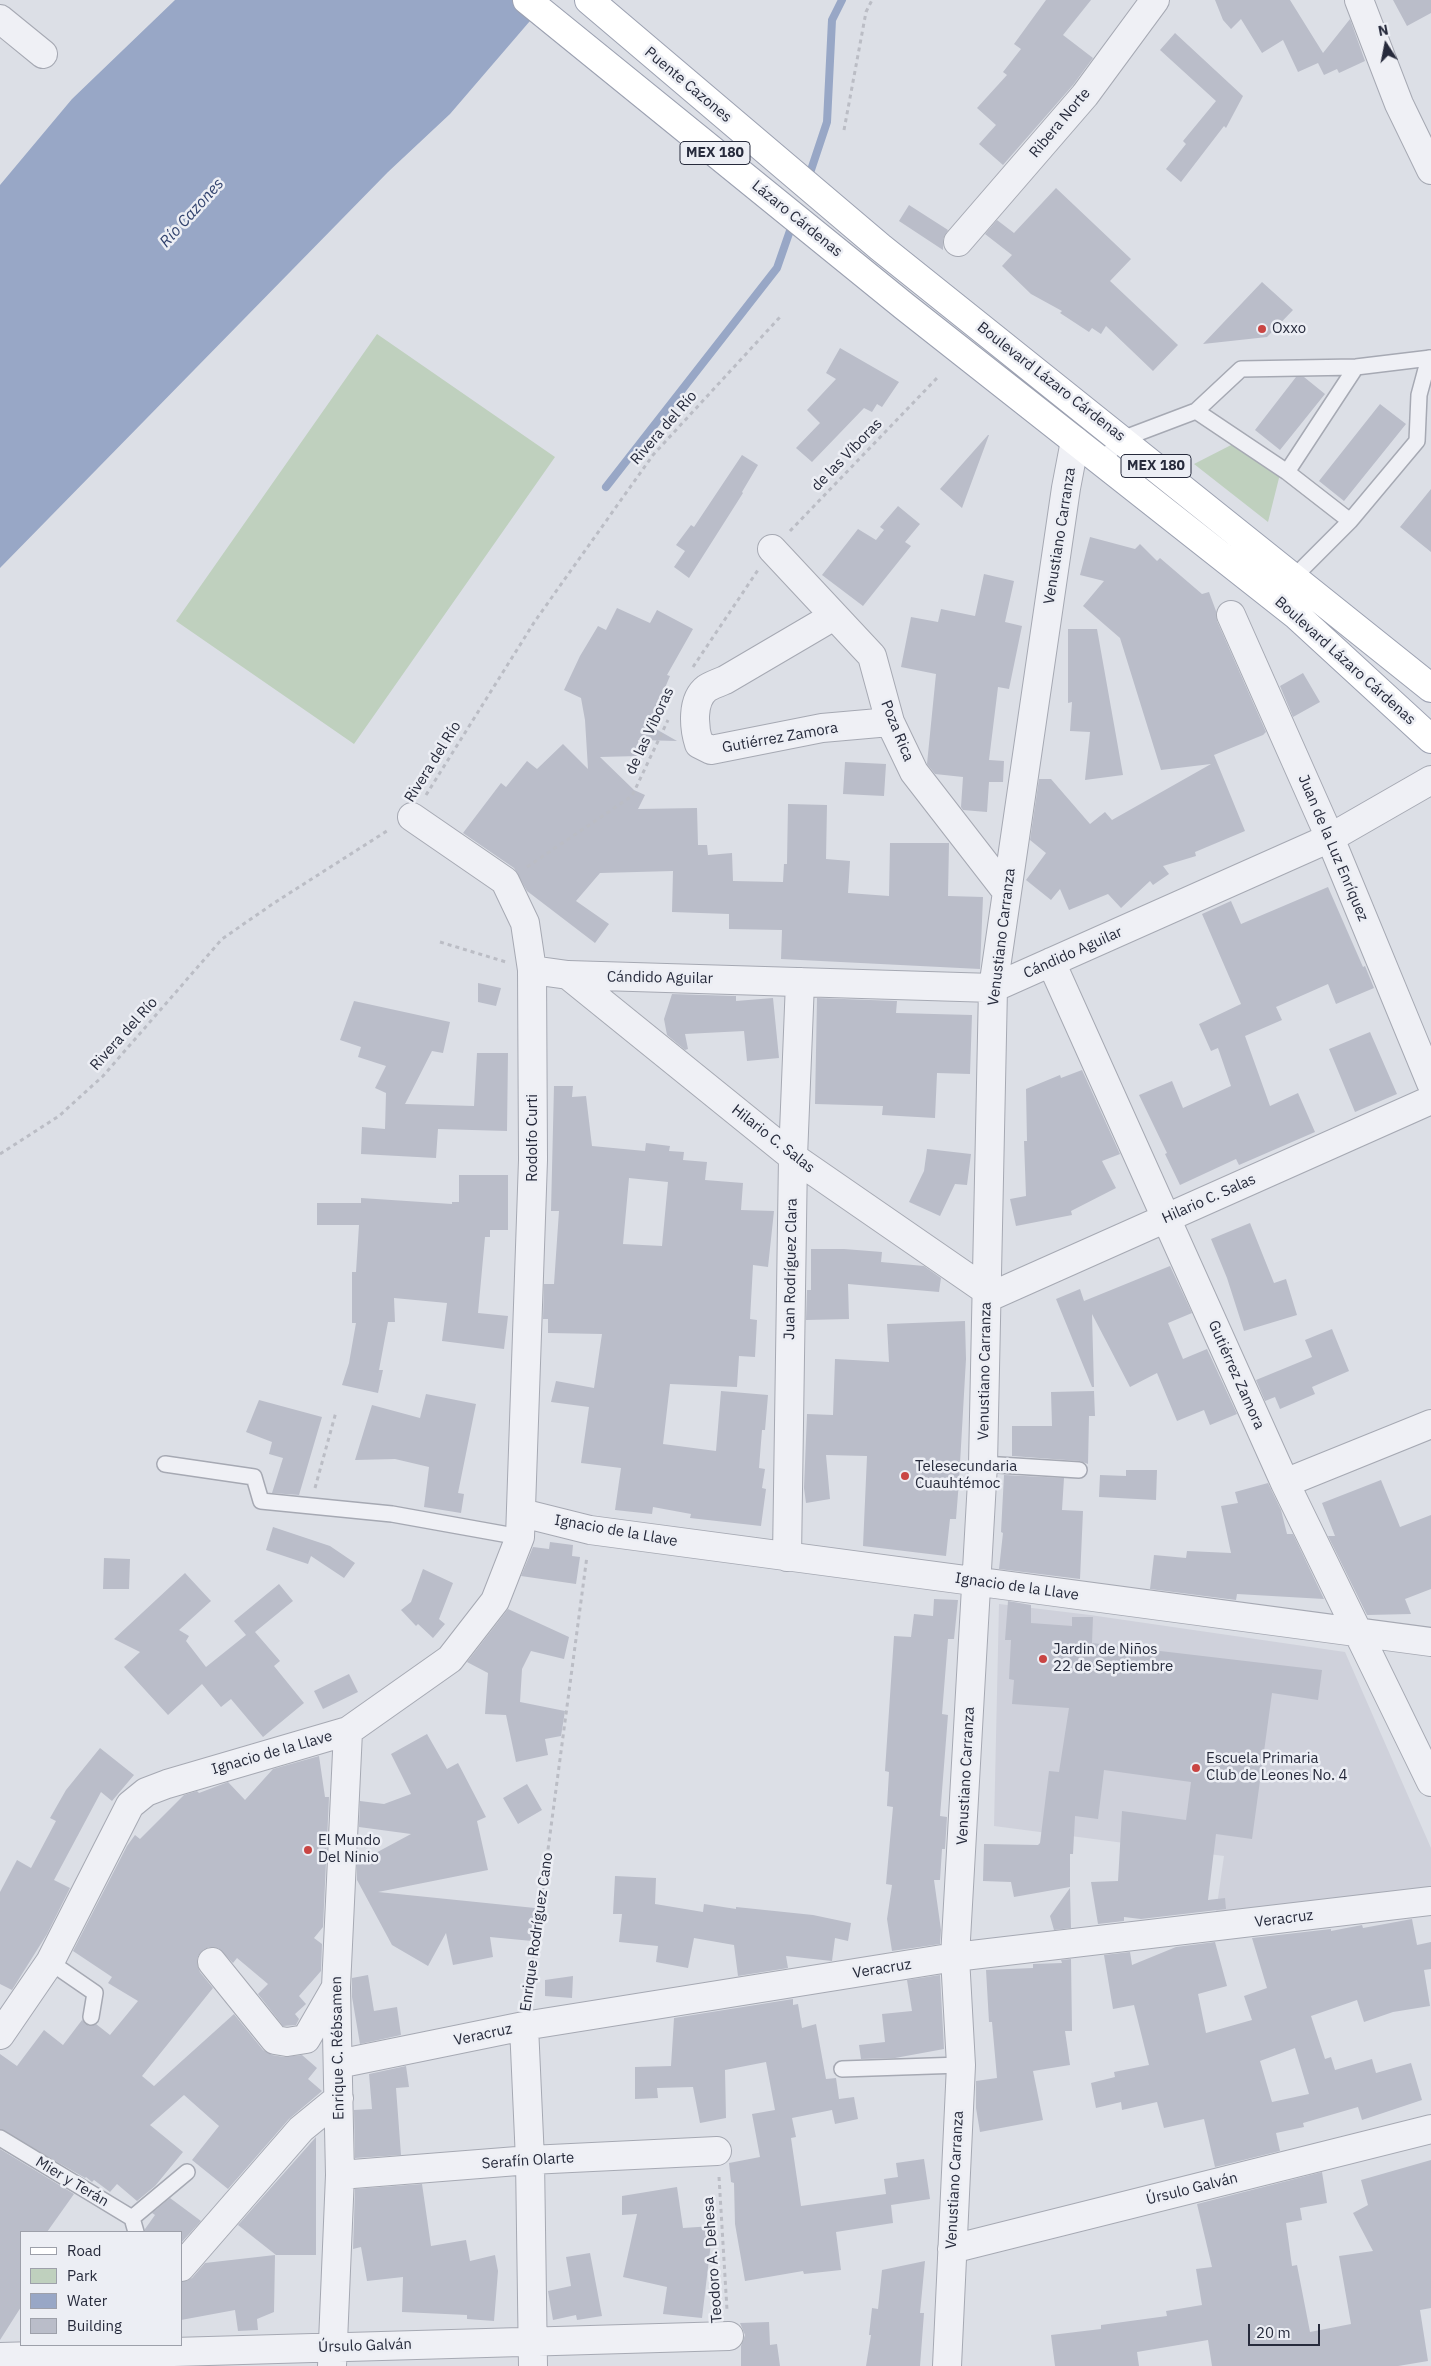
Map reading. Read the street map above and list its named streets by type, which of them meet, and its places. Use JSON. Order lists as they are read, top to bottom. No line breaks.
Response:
{"streets":{"main road":["Puente Cazones","MEX 180","Lázaro Cárdenas","Boulevard Lázaro Cárdenas"],"street":["Ribera Norte","Venustiano Carranza","Poza Rica","Gutiérrez Zamora","Juan de la Luz Enríquez","Cándido Aguilar","Rodolfo Curti","Hilario C. Salas","Juan Rodríguez Clara","Ignacio de la Llave","Veracruz","Enrique Rodríguez Cano","Enrique C. Rébsamen","Serafín Olarte","Úrsulo Galván"],"lane":["Mier y Terán"],"path":["Rivera del Río","de las Víboras","de las Viboras","Teodoro A. Dehesa"]},"crossings":[["Puente Cazones","Boulevard Lázaro Cárdenas"],["Lázaro Cárdenas","Boulevard Lázaro Cárdenas"],["Boulevard Lázaro Cárdenas","Venustiano Carranza"],["de las Víboras","Poza Rica"],["Venustiano Carranza","Poza Rica"],["Venustiano Carranza","Cándido Aguilar"],["Venustiano Carranza","Hilario C. Salas"],["Venustiano Carranza","Ignacio de la Llave"],["Venustiano Carranza","Veracruz"],["Venustiano Carranza","Úrsulo Galván"],["de las Viboras","Rodolfo Curti"],["Poza Rica","Gutiérrez Zamora"],["Gutiérrez Zamora","Cándido Aguilar"],["Gutiérrez Zamora","Hilario C. Salas"],["Gutiérrez Zamora","Ignacio de la Llave"],["Juan de la Luz Enríquez","Cándido Aguilar"],["Cándido Aguilar","Rodolfo Curti"],["Cándido Aguilar","Hilario C. Salas"],["Cándido Aguilar","Juan Rodríguez Clara"],["Rodolfo Curti","Ignacio de la Llave"],["Hilario C. Salas","Juan Rodríguez Clara"],["Juan Rodríguez Clara","Ignacio de la Llave"],["Ignacio de la Llave","Enrique Rodríguez Cano"],["Ignacio de la Llave","Enrique C. Rébsamen"],["Veracruz","Enrique Rodríguez Cano"],["Veracruz","Enrique C. Rébsamen"],["Enrique Rodríguez Cano","Serafín Olarte"],["Enrique Rodríguez Cano","Úrsulo Galván"],["Enrique C. Rébsamen","Serafín Olarte"],["Enrique C. Rébsamen","Úrsulo Galván"],["Serafín Olarte","Teodoro A. Dehesa"],["Úrsulo Galván","Teodoro A. Dehesa"]],"water":["Río Cazones"],"places":["Oxxo","Telesecundaria Cuauhtémoc","Jardin de Niños 22 de Septiembre","Escuela Primaria Club de Leones No. 4","El Mundo Del Ninio"],"legend":["Road","Park","Water","Building"],"scale_bar":"20 m","north":"top"}
